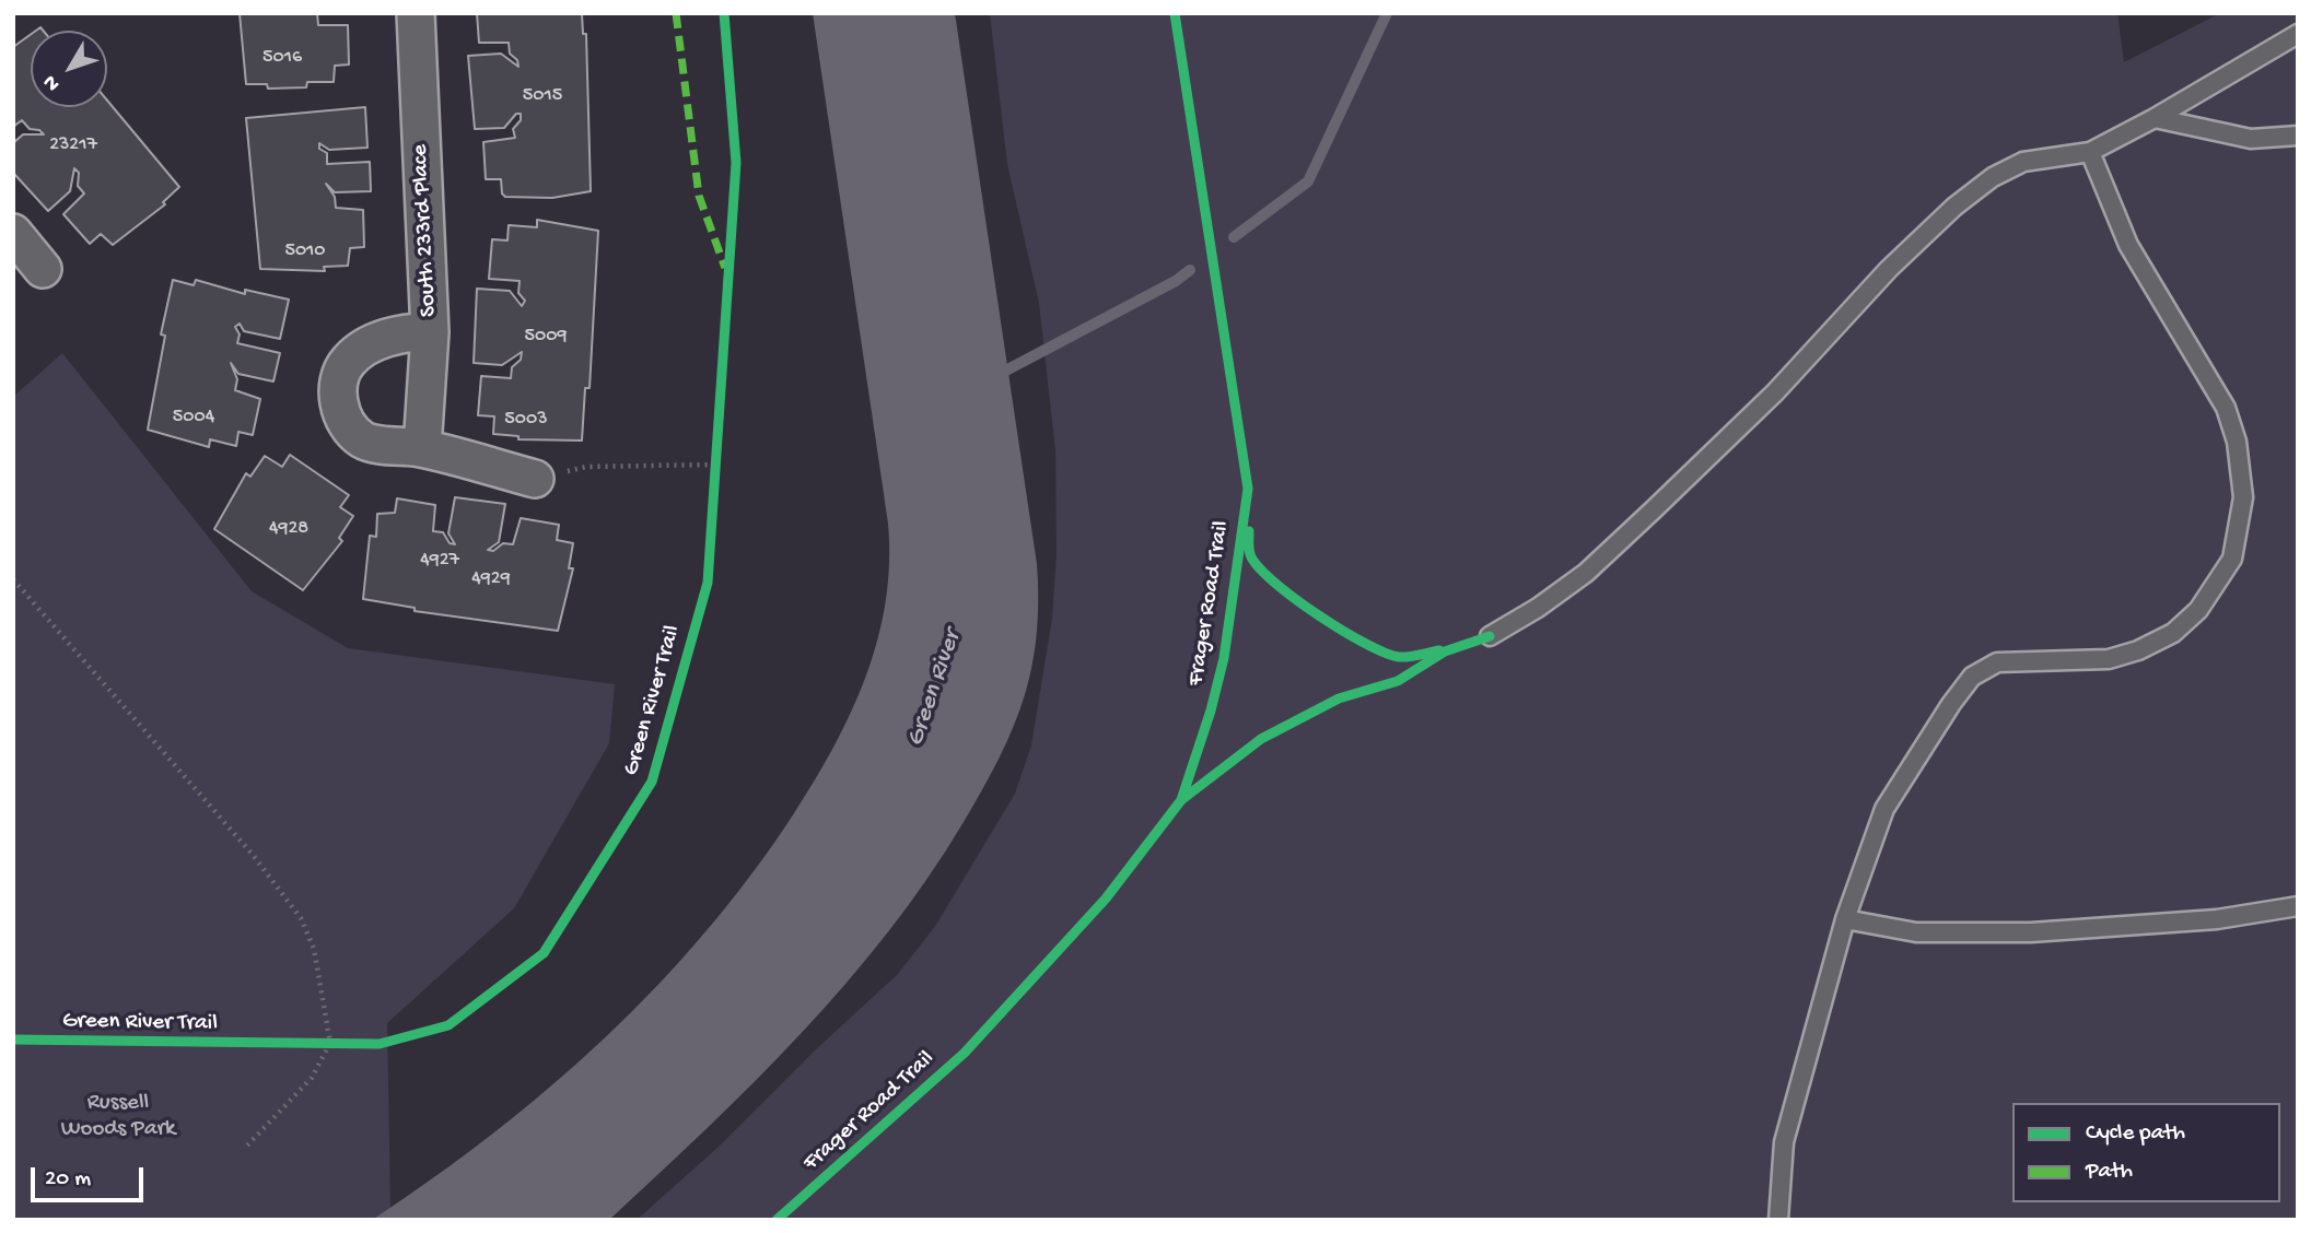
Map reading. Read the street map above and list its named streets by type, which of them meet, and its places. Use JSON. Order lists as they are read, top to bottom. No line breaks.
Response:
{"streets":{"street":["South 233rd Place"],"cycle path":["Frager Road Trail","Green River Trail"]},"water":["Green River"],"parks":["Russell Woods Park"],"house_numbers":["5016","5015","23217","5010","5009","5004","5003","4928","4927","4929"],"legend":["Cycle path","Path"],"scale_bar":"20 m","north":"bottom left"}
